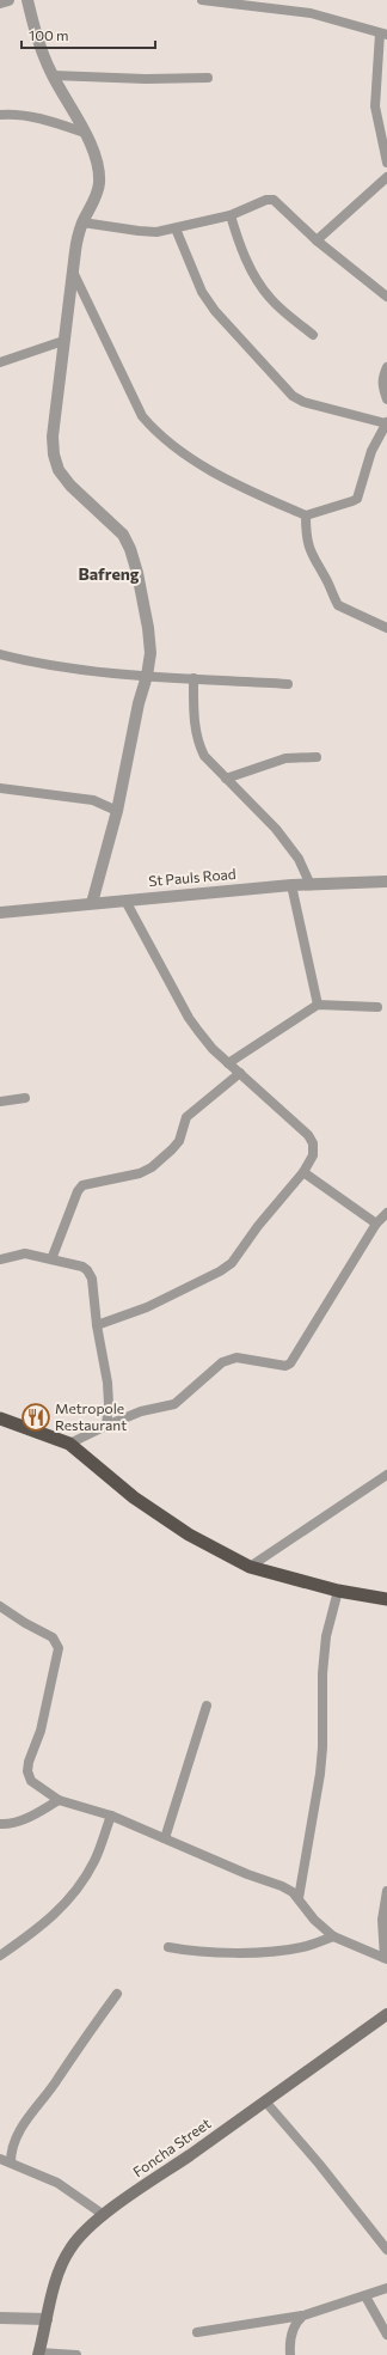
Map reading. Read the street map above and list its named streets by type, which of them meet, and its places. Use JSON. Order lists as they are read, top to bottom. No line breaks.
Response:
{"streets":{"main road":["Foncha Street"],"street":["St Pauls Road"]},"districts":["Bafreng"],"places":{"restaurant":["Metropole Restaurant"]},"scale_bar":"100 m"}
